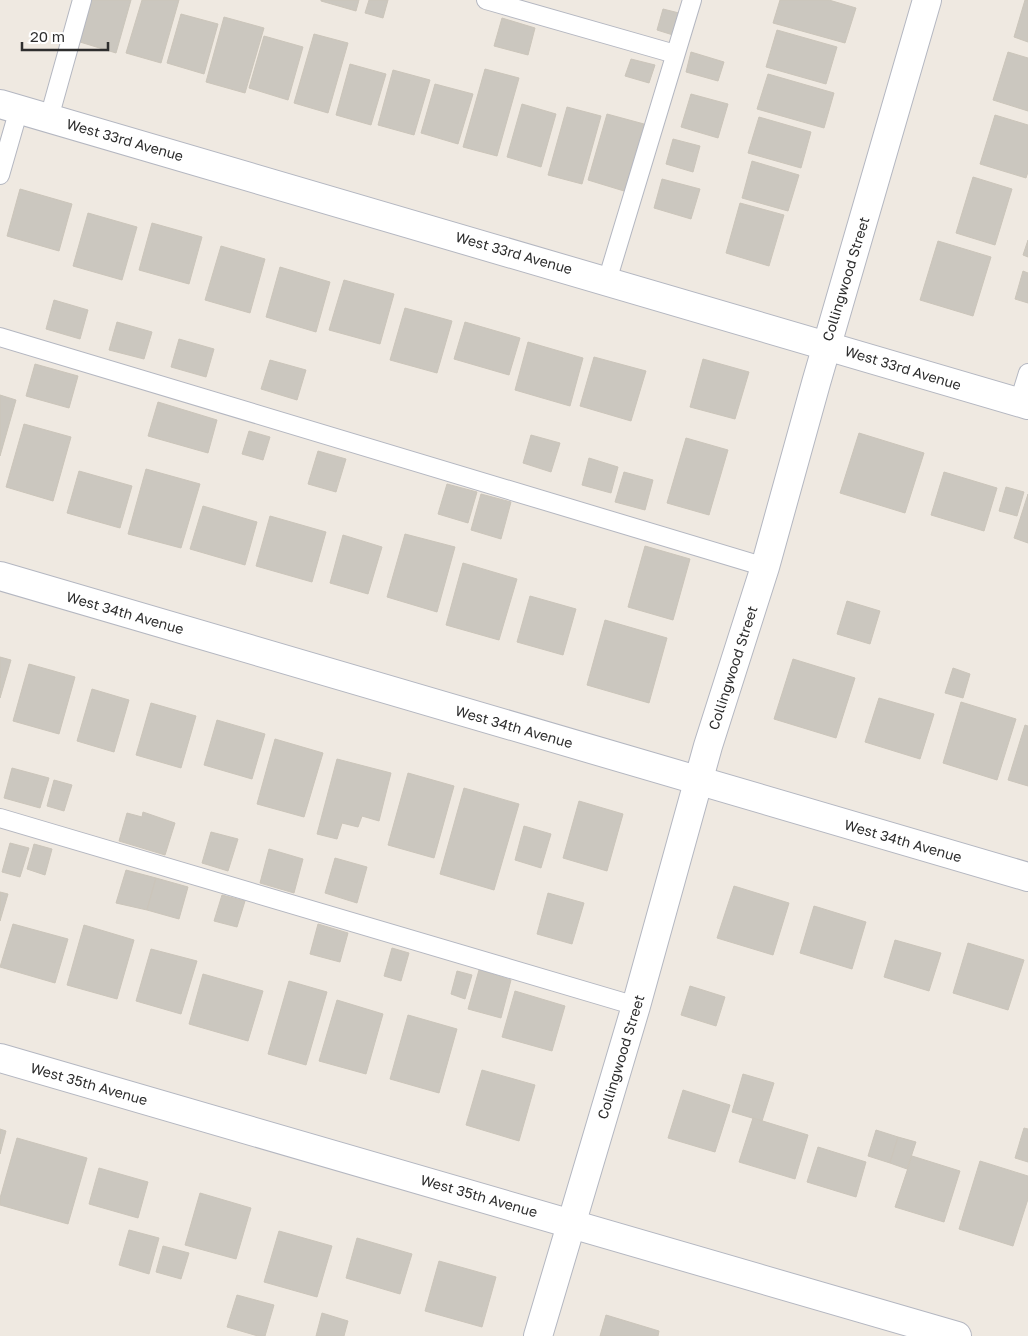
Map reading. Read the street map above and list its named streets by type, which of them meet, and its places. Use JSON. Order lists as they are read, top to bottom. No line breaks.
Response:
{"streets":{"street":["West 33rd Avenue","Collingwood Street","West 34th Avenue","West 35th Avenue"]},"crossings":[["West 33rd Avenue","Collingwood Street"],["Collingwood Street","West 34th Avenue"],["Collingwood Street","West 35th Avenue"]],"scale_bar":"20 m"}
